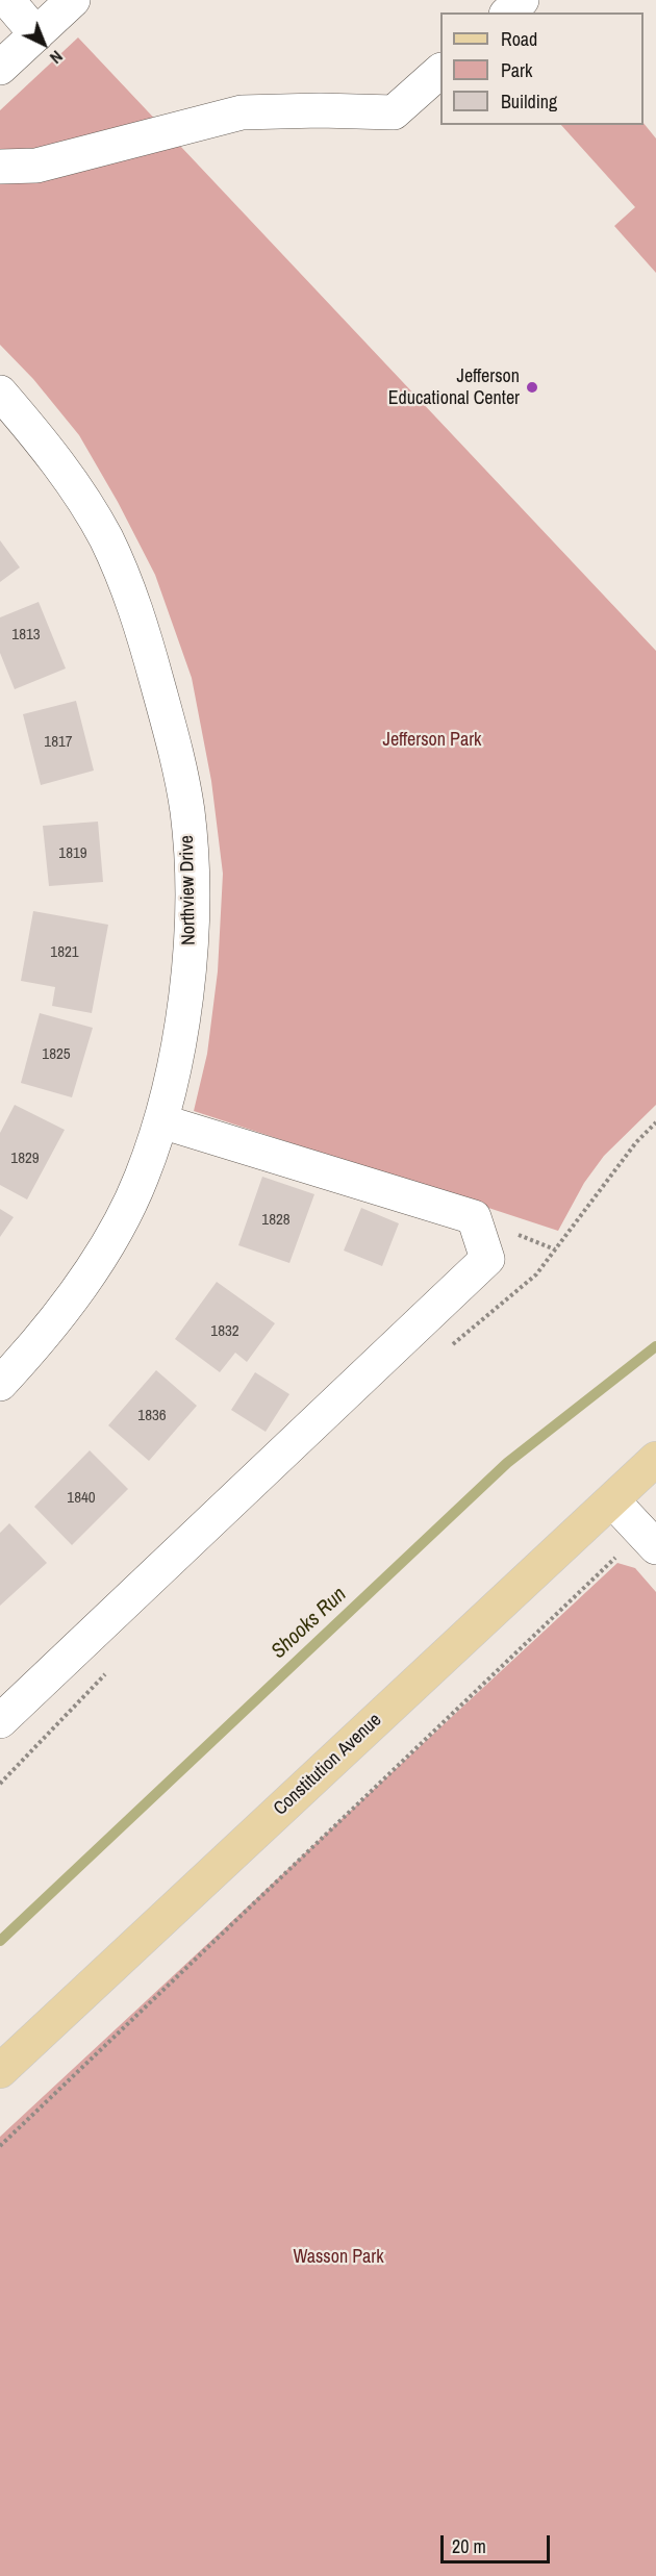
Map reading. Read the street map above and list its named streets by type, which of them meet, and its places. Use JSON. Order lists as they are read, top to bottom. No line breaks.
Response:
{"streets":{"main road":["Constitution Avenue"],"street":["Northview Drive"]},"water":["Shooks Run"],"parks":["Jefferson Park","Wasson Park"],"places":["Jefferson Educational Center"],"house_numbers":["1813","1817","1819","1821","1825","1829","1828","1832","1836","1840"],"legend":["Road","Park","Building"],"scale_bar":"20 m","north":"bottom right"}
